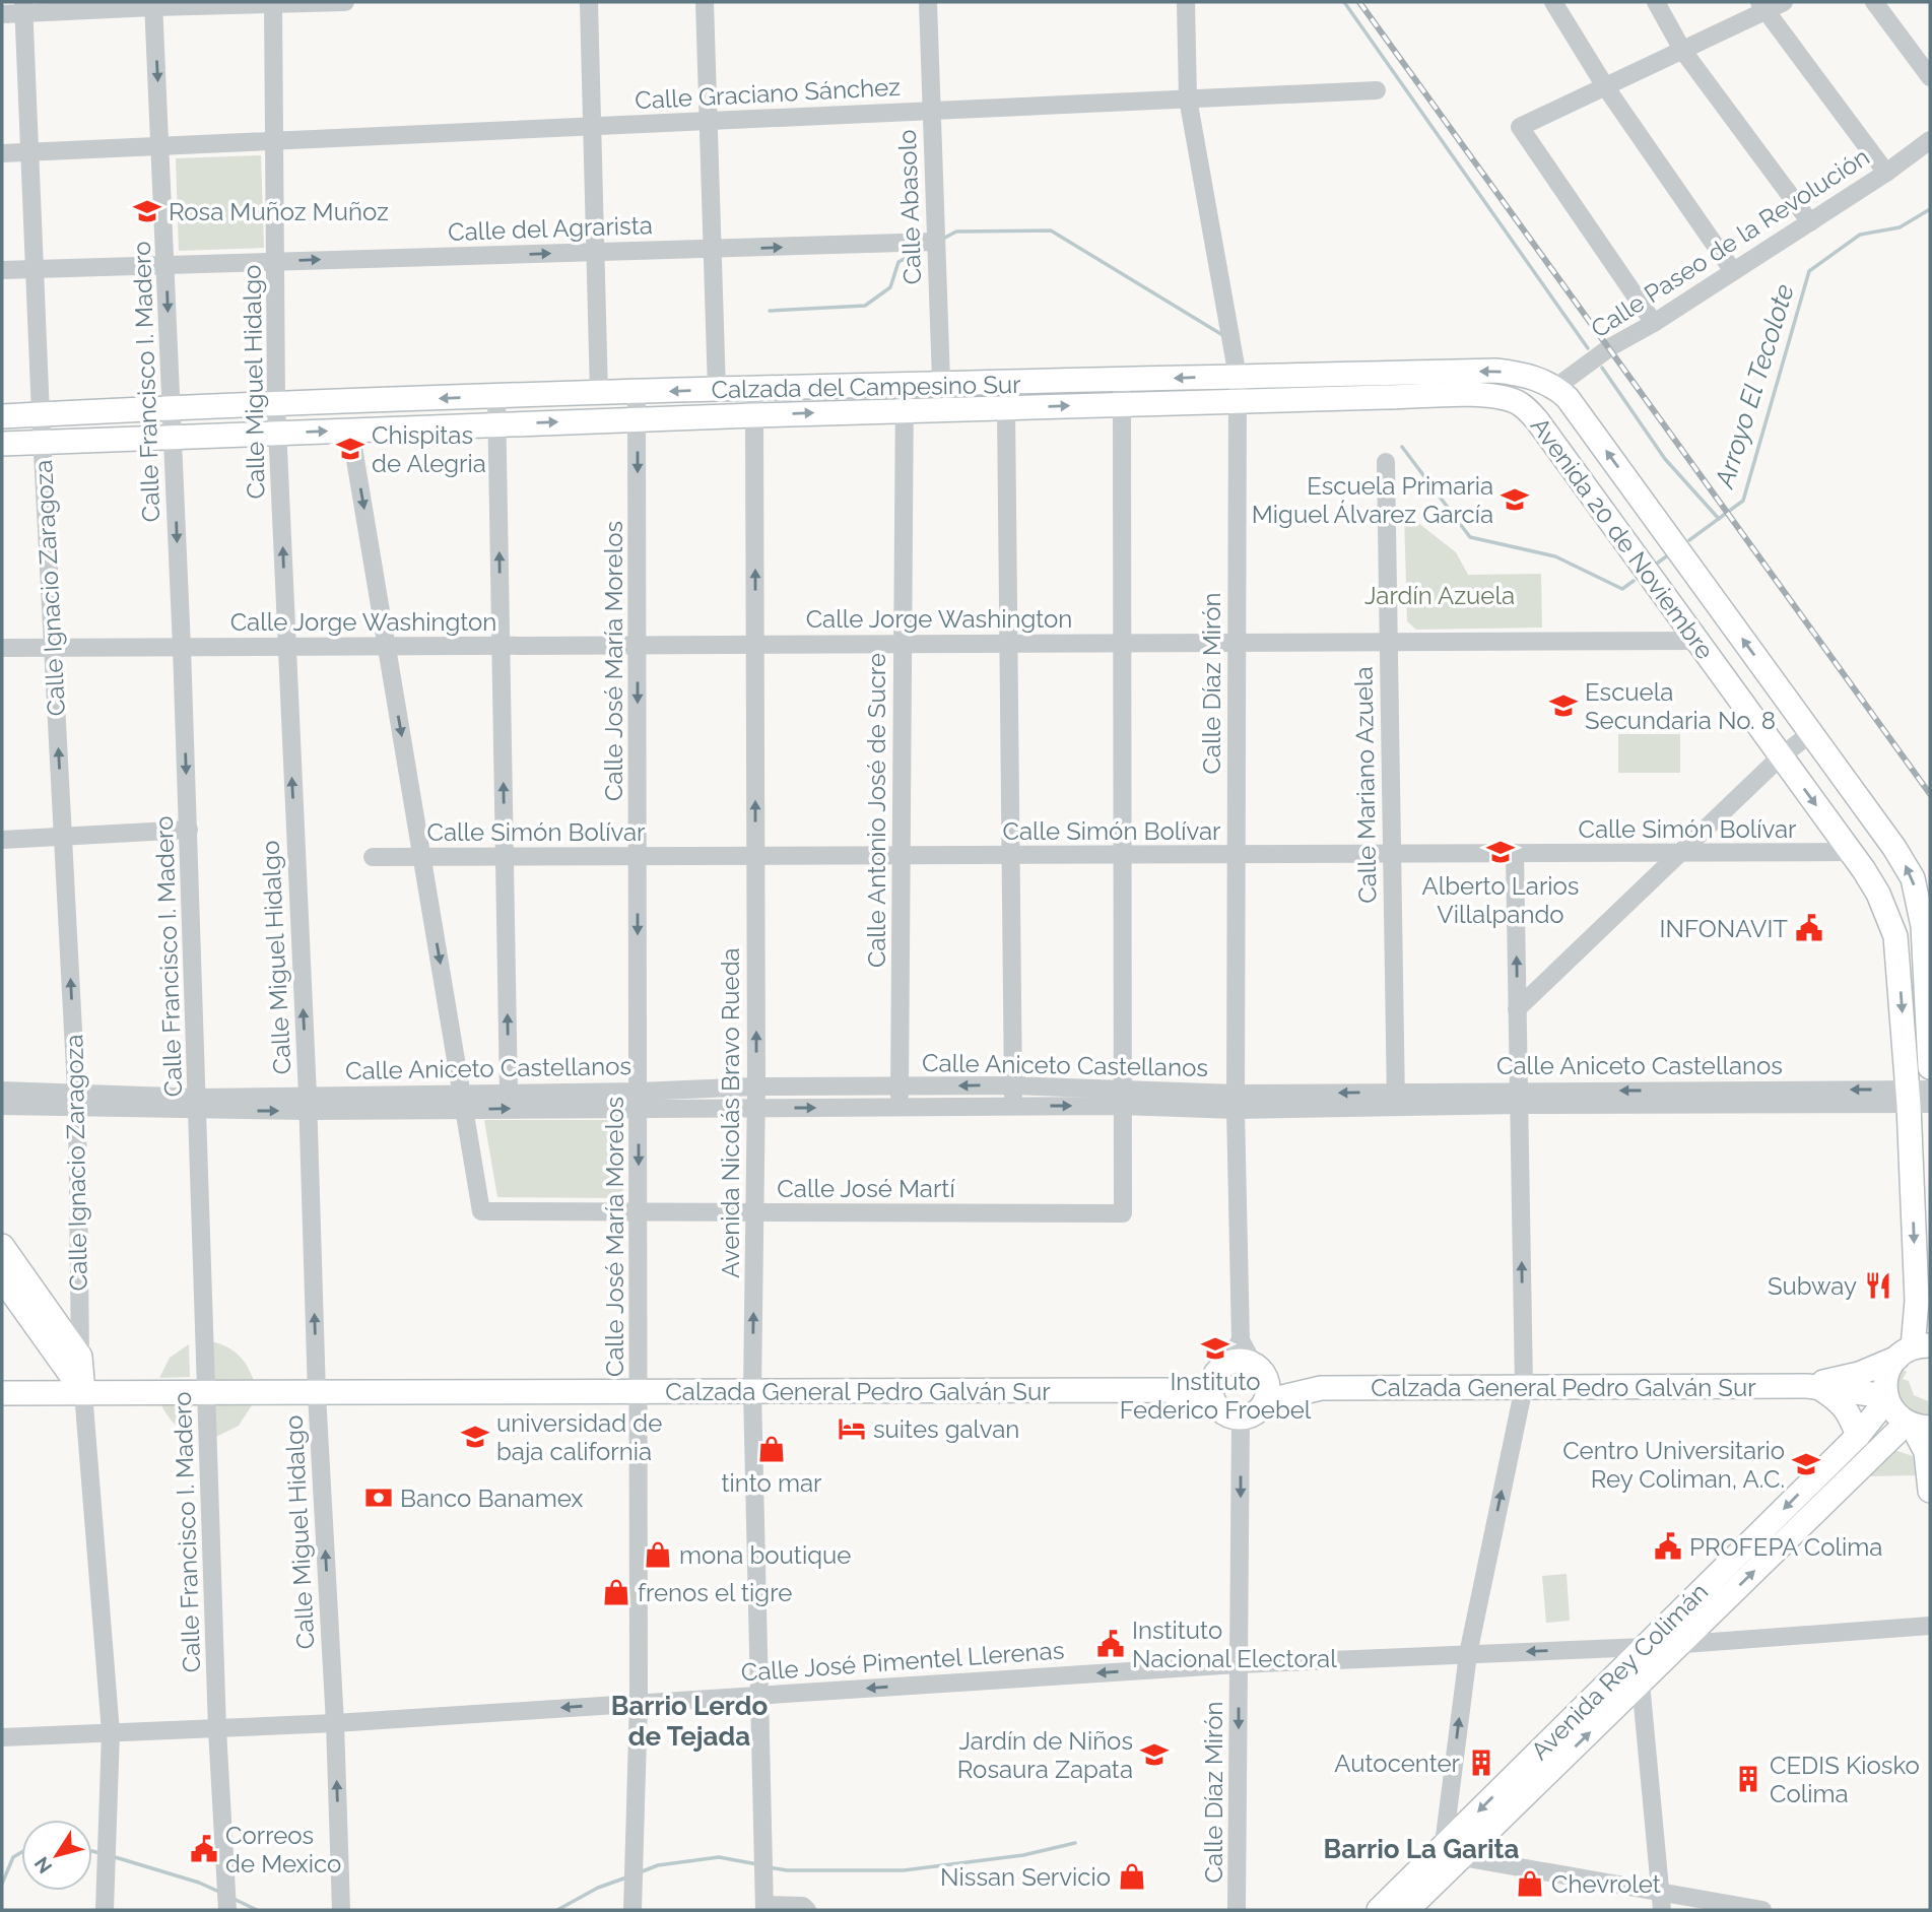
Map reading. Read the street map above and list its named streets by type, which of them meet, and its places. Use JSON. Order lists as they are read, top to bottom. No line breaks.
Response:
{"streets":{"main road":["Calzada del Campesino Sur","Avenida 20 de Noviembre","Calle Ignacio Zaragoza","Calzada General Pedro Galván Sur","Avenida Rey Colimán"],"street":["Calle Graciano Sánchez","Calle Abasolo","Calle del Agrarista","Calle Paseo de la Revolución","Calle Francisco I. Madero","Calle Miguel Hidalgo","Calle Jorge Washington","Calle José María Morelos","Calle Díaz Mirón","Calle Mariano Azuela","Calle Antonio José de Sucre","Calle Simón Bolívar","Calle Aniceto Castellanos","Avenida Nicolás Bravo Rueda","Calle José Martí","Calle José Pimentel Llerenas"]},"crossings":[["Calle Graciano Sánchez","Calle Abasolo"],["Calle Graciano Sánchez","Calle Francisco I. Madero"],["Calle Graciano Sánchez","Calle Miguel Hidalgo"],["Calle Graciano Sánchez","Calle Ignacio Zaragoza"],["Calle Graciano Sánchez","Calle Díaz Mirón"],["Calle Abasolo","Calle del Agrarista"],["Calle Abasolo","Calzada del Campesino Sur"],["Calle del Agrarista","Calle Francisco I. Madero"],["Calle del Agrarista","Calle Miguel Hidalgo"],["Calle del Agrarista","Calle Ignacio Zaragoza"],["Calle Paseo de la Revolución","Calzada del Campesino Sur"],["Calle Paseo de la Revolución","Avenida 20 de Noviembre"],["Calle Francisco I. Madero","Calzada del Campesino Sur"],["Calle Francisco I. Madero","Calle Jorge Washington"],["Calle Francisco I. Madero","Calle Aniceto Castellanos"],["Calle Francisco I. Madero","Calzada General Pedro Galván Sur"],["Calle Francisco I. Madero","Calle José Pimentel Llerenas"],["Calle Miguel Hidalgo","Calzada del Campesino Sur"],["Calle Miguel Hidalgo","Calle Jorge Washington"],["Calle Miguel Hidalgo","Calle Aniceto Castellanos"],["Calle Miguel Hidalgo","Calzada General Pedro Galván Sur"],["Calle Miguel Hidalgo","Calle José Pimentel Llerenas"],["Calzada del Campesino Sur","Avenida 20 de Noviembre"],["Calzada del Campesino Sur","Calle Ignacio Zaragoza"],["Calzada del Campesino Sur","Calle José María Morelos"],["Calzada del Campesino Sur","Calle Díaz Mirón"],["Calzada del Campesino Sur","Calle Antonio José de Sucre"],["Calzada del Campesino Sur","Avenida Nicolás Bravo Rueda"],["Avenida 20 de Noviembre","Calle Jorge Washington"],["Avenida 20 de Noviembre","Calle Simón Bolívar"],["Avenida 20 de Noviembre","Calle Aniceto Castellanos"],["Avenida 20 de Noviembre","Calzada General Pedro Galván Sur"],["Avenida 20 de Noviembre","Avenida Rey Colimán"],["Calle Ignacio Zaragoza","Calle Jorge Washington"],["Calle Ignacio Zaragoza","Calle Aniceto Castellanos"],["Calle Ignacio Zaragoza","Calzada General Pedro Galván Sur"],["Calle Ignacio Zaragoza","Calle José Pimentel Llerenas"],["Calle Jorge Washington","Calle José María Morelos"],["Calle Jorge Washington","Calle Díaz Mirón"],["Calle Jorge Washington","Calle Mariano Azuela"],["Calle Jorge Washington","Calle Antonio José de Sucre"],["Calle Jorge Washington","Avenida Nicolás Bravo Rueda"],["Calle José María Morelos","Calle Simón Bolívar"],["Calle José María Morelos","Calle Aniceto Castellanos"],["Calle José María Morelos","Calle José Martí"],["Calle José María Morelos","Calzada General Pedro Galván Sur"],["Calle José María Morelos","Calle José Pimentel Llerenas"],["Calle Díaz Mirón","Calle Simón Bolívar"],["Calle Díaz Mirón","Calle Aniceto Castellanos"],["Calle Díaz Mirón","Calzada General Pedro Galván Sur"],["Calle Díaz Mirón","Calle José Pimentel Llerenas"],["Calle Mariano Azuela","Calle Simón Bolívar"],["Calle Mariano Azuela","Calle Aniceto Castellanos"],["Calle Antonio José de Sucre","Calle Simón Bolívar"],["Calle Antonio José de Sucre","Calle Aniceto Castellanos"],["Calle Simón Bolívar","Avenida Nicolás Bravo Rueda"],["Calle Aniceto Castellanos","Avenida Nicolás Bravo Rueda"],["Calle Aniceto Castellanos","Calle José Martí"],["Avenida Nicolás Bravo Rueda","Calle José Martí"],["Avenida Nicolás Bravo Rueda","Calzada General Pedro Galván Sur"],["Avenida Nicolás Bravo Rueda","Calle José Pimentel Llerenas"],["Calzada General Pedro Galván Sur","Avenida Rey Colimán"],["Calle José Pimentel Llerenas","Avenida Rey Colimán"]],"one_way":["Calle del Agrarista","Calle Francisco I. Madero","Avenida Nicolás Bravo Rueda","Calle José Pimentel Llerenas"],"districts":["Barrio Lerdo de Tejada","Barrio La Garita"],"water":["Arroyo El Tecolote"],"parks":["Jardín Azuela"],"places":{"school or university":["Rosa Muñoz Muñoz","Chispitas de Alegria","Escuela Primaria Miguel Álvarez García","Escuela Secundaria No. 8","Alberto Larios Villalpando","Instituto Federico Froebel","universidad de baja california","Centro Universitario Rey Coliman, A.C.","Jardín de Niños Rosaura Zapata"],"public building":["INFONAVIT","PROFEPA Colima","Instituto Nacional Electoral","Correos de Mexico"],"restaurant":["Subway"],"hotel":["suites galvan"],"shop":["tinto mar","mona boutique","frenos el tigre","Nissan Servicio","Chevrolet"],"bank":["Banco Banamex"],"building":["Autocenter","CEDIS Kiosko Colima"]},"north":"bottom left"}
